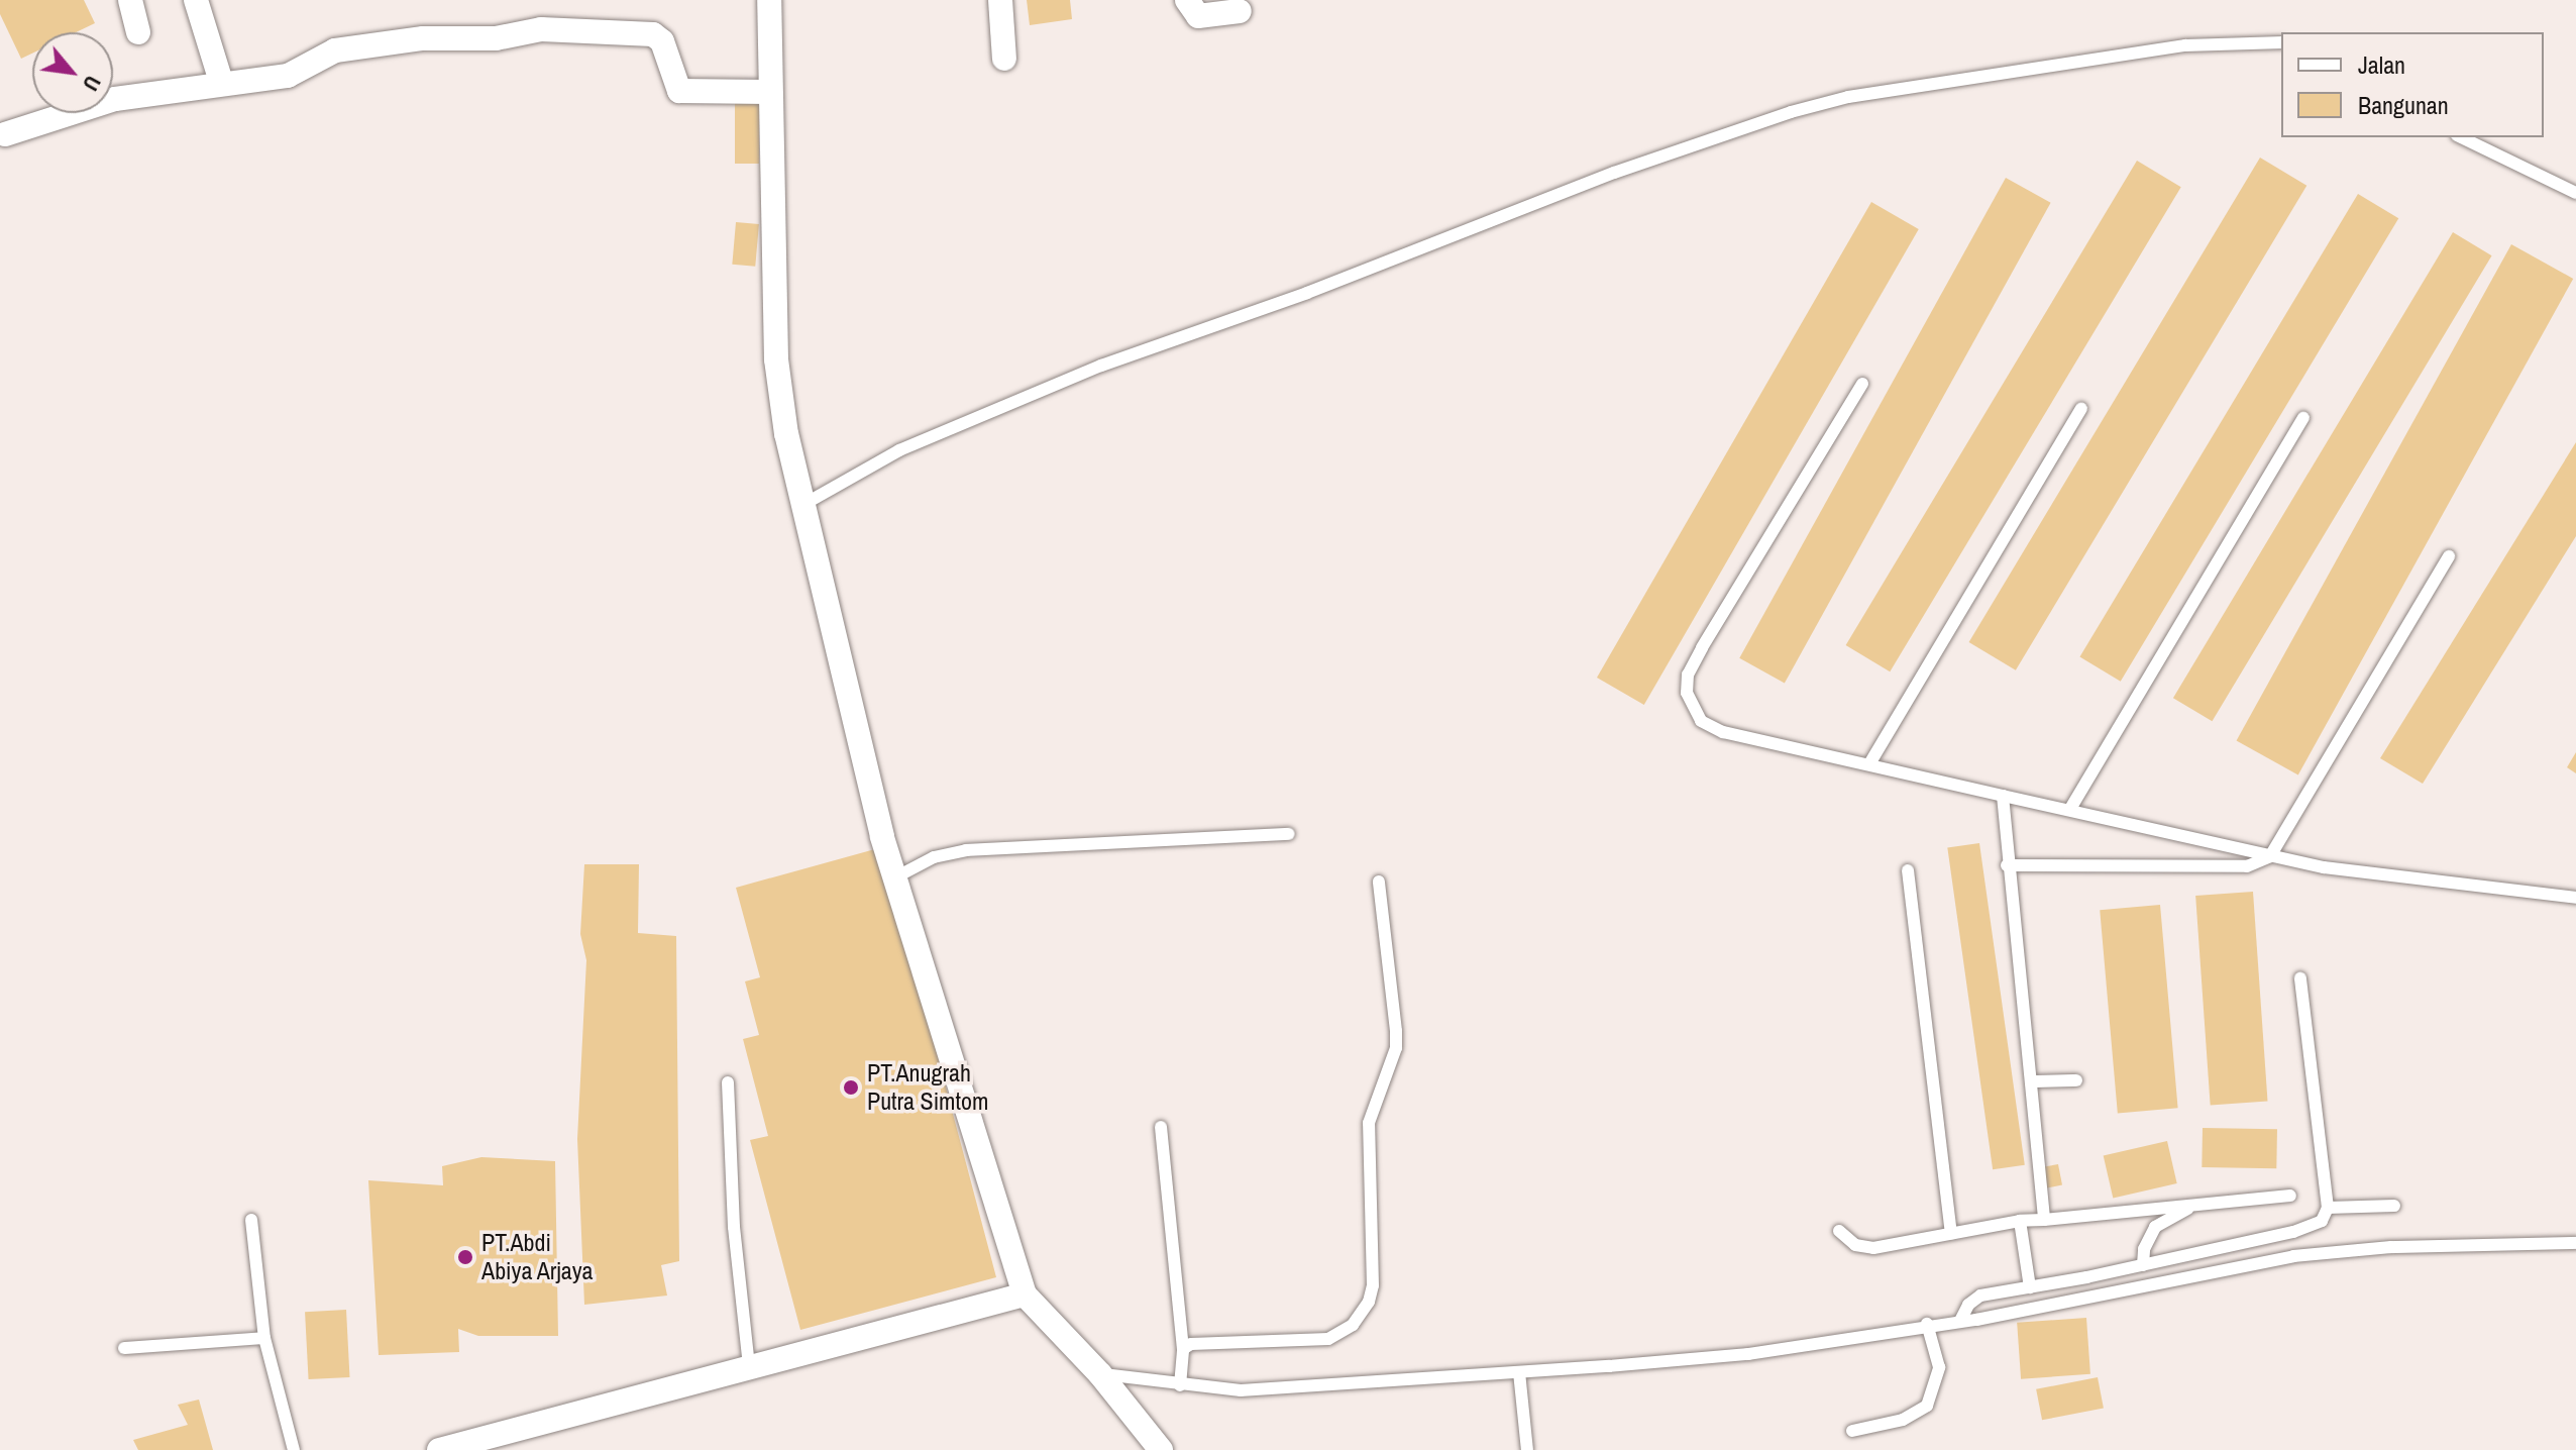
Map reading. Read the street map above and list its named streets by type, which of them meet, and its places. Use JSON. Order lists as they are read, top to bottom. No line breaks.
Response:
{"places":["PT.Anugrah Putra Simtom","PT.Abdi Abiya Arjaya"],"legend":["Jalan","Bangunan"],"north":"bottom right"}
